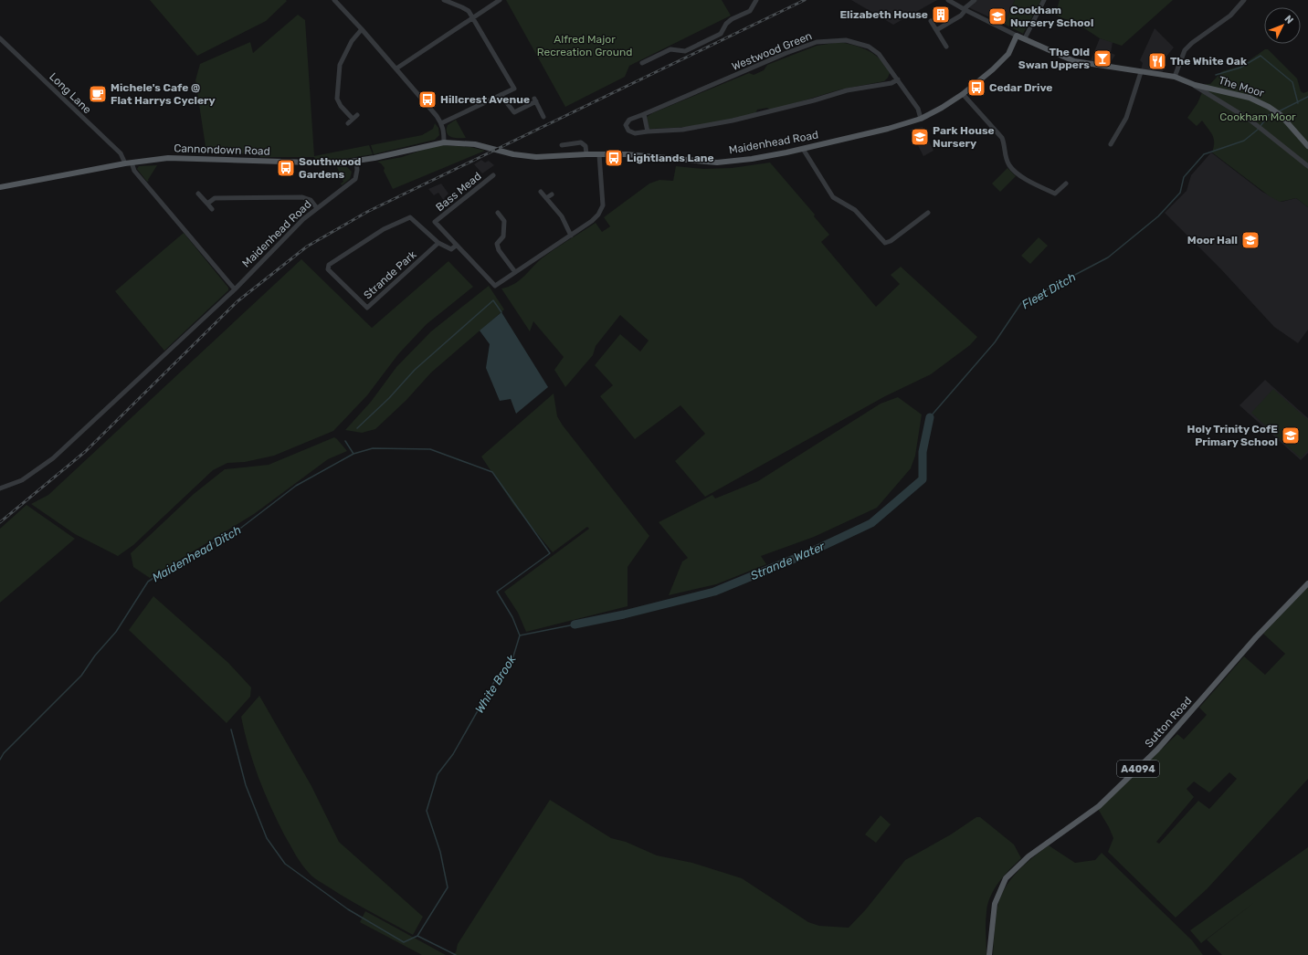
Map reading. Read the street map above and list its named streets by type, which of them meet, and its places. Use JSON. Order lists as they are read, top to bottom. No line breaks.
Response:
{"streets":{"main road":["The Moor","Maidenhead Road","Cannondown Road","Sutton Road","A4094"],"street":["Westwood Green","Long Lane","Bass Mead","Strande Park"]},"crossings":[["Westwood Green","Maidenhead Road"],["The Moor","Maidenhead Road"],["Long Lane","Cannondown Road"],["Maidenhead Road","Cannondown Road"],["Bass Mead","Strande Park"]],"water":["Fleet Ditch","Maidenhead Ditch","Strande Water","White Brook"],"parks":["Alfred Major Recreation Ground","Cookham Moor"],"places":{"building":["Elizabeth House"],"school or university":["Cookham Nursery School","Park House Nursery","Moor Hall","Holy Trinity CofE Primary School"],"bar":["The Old Swan Uppers"],"restaurant":["The White Oak"],"bus stop":["Cedar Drive","Hillcrest Avenue","Lightlands Lane","Southwood Gardens"],"cafe":["Michele's Cafe @ Flat Harrys Cyclery"]},"north":"top right"}
